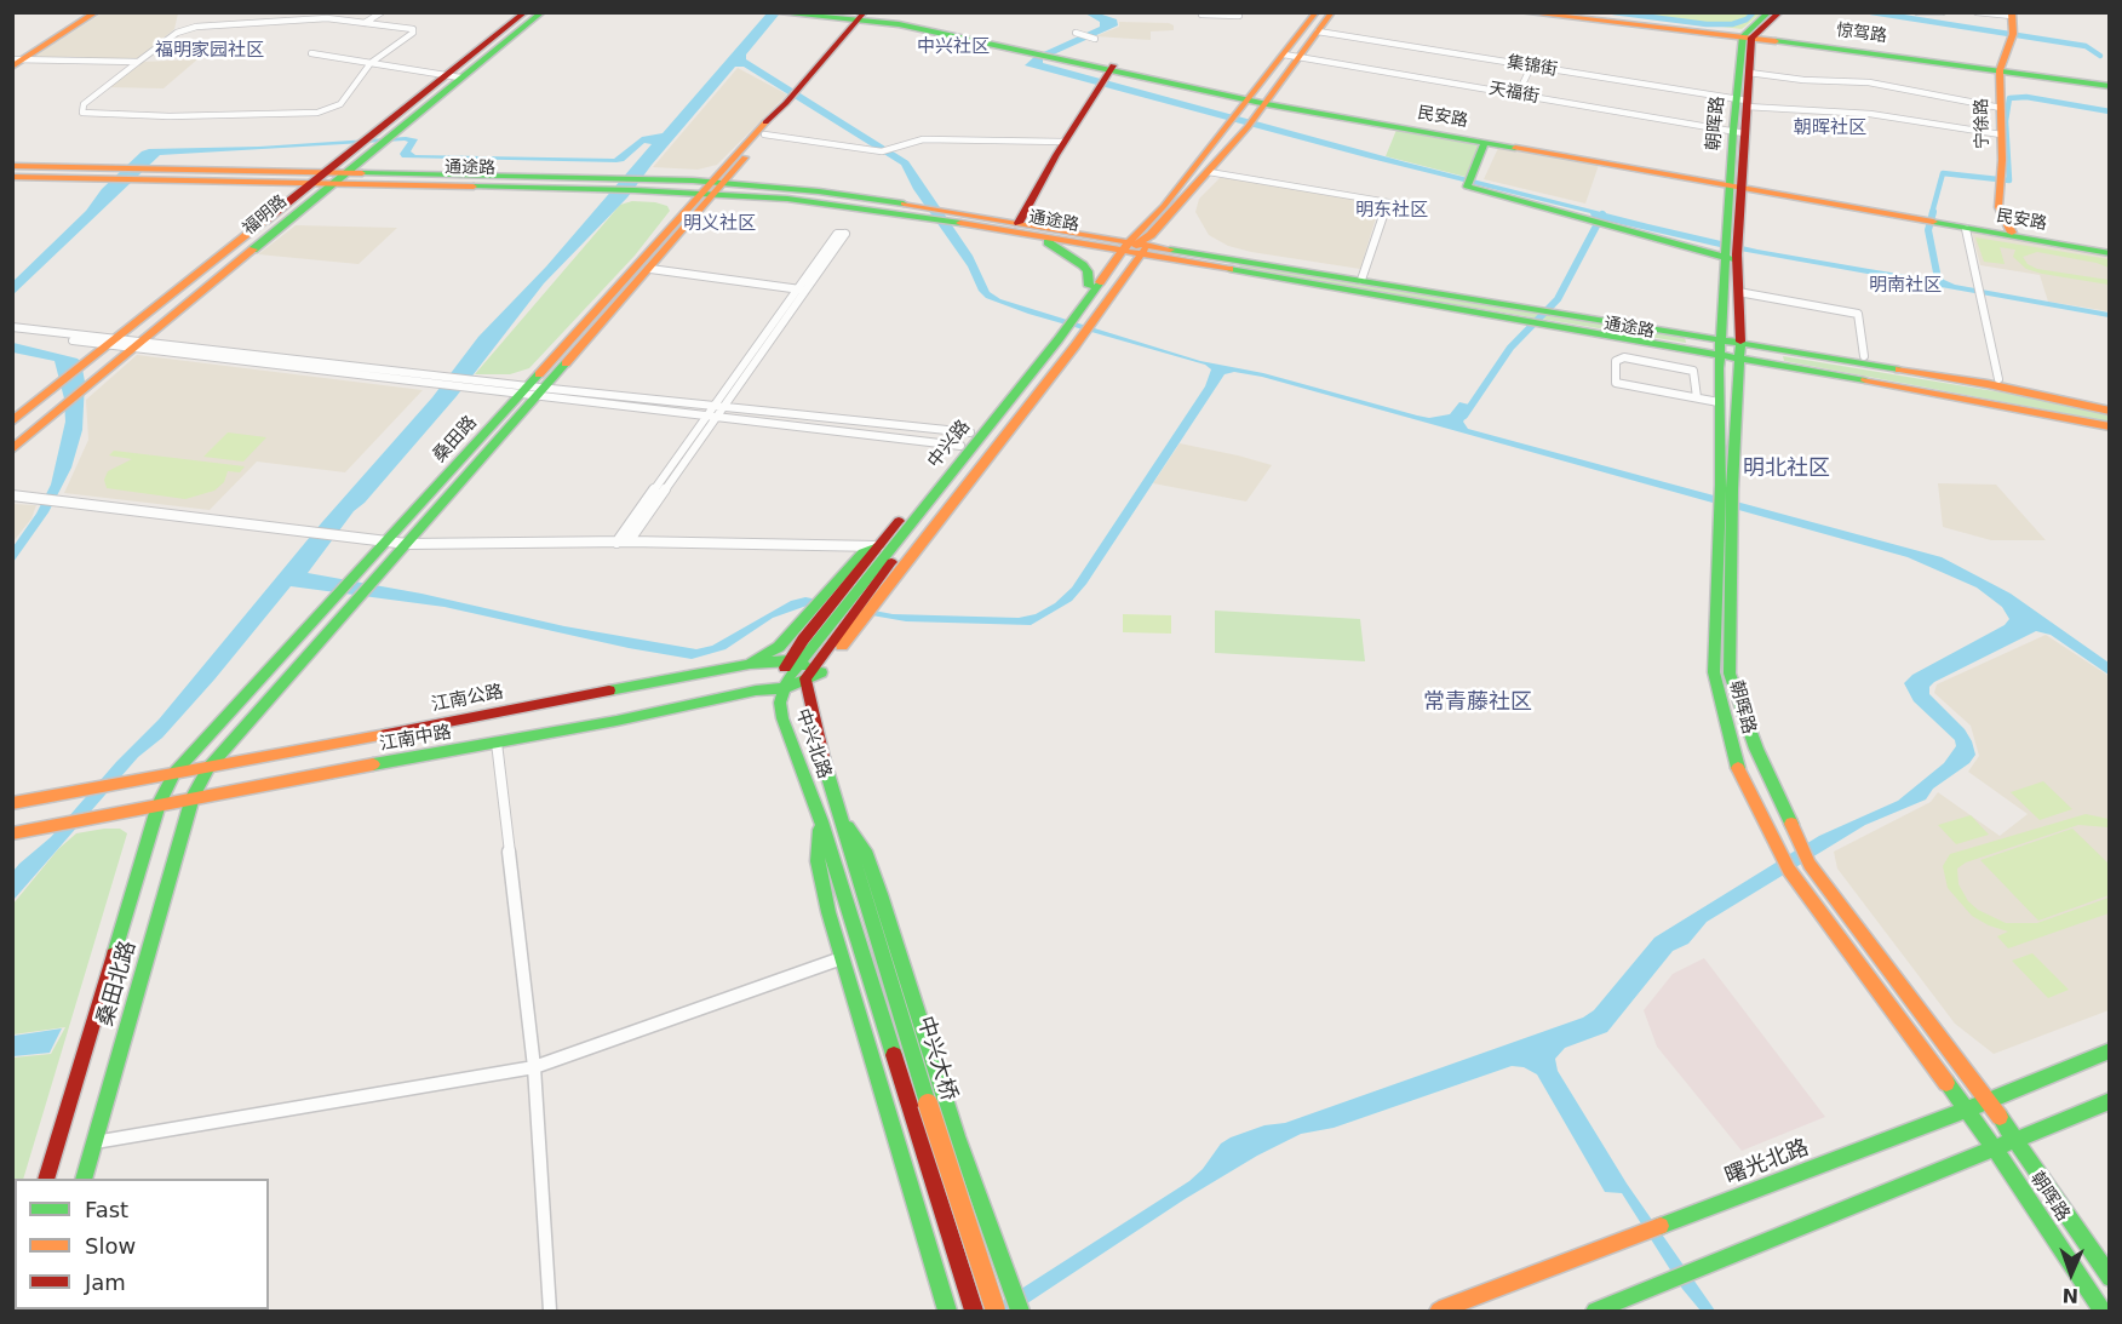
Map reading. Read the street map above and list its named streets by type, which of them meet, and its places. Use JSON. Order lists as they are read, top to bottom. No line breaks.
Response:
{"streets":{"main road":["惊驾路","民安路","朝晖路","宁徐路","通途路","福明路","桑田路","中兴路","江南公路","江南中路","中兴北路","桑田北路","中兴大桥","曙光北路"],"street":["集锦街","天福街"]},"crossings":[["惊驾路","朝晖路"],["惊驾路","宁徐路"],["集锦街","朝晖路"],["集锦街","宁徐路"],["集锦街","中兴路"],["天福街","朝晖路"],["天福街","中兴路"],["民安路","朝晖路"],["民安路","宁徐路"],["民安路","中兴路"],["朝晖路","通途路"],["朝晖路","曙光北路"],["通途路","福明路"],["通途路","桑田路"],["通途路","中兴路"],["桑田路","江南公路"],["桑田路","江南中路"],["桑田路","桑田北路"],["中兴路","江南公路"],["中兴路","江南中路"],["中兴路","中兴北路"],["江南公路","中兴北路"],["江南中路","中兴北路"],["江南中路","桑田北路"],["中兴北路","中兴大桥"]],"districts":["中兴社区","福明家园社区","朝晖社区","明东社区","明义社区","明南社区","明北社区","常青藤社区"],"legend":["Fast","Slow","Jam"],"north":"bottom"}
